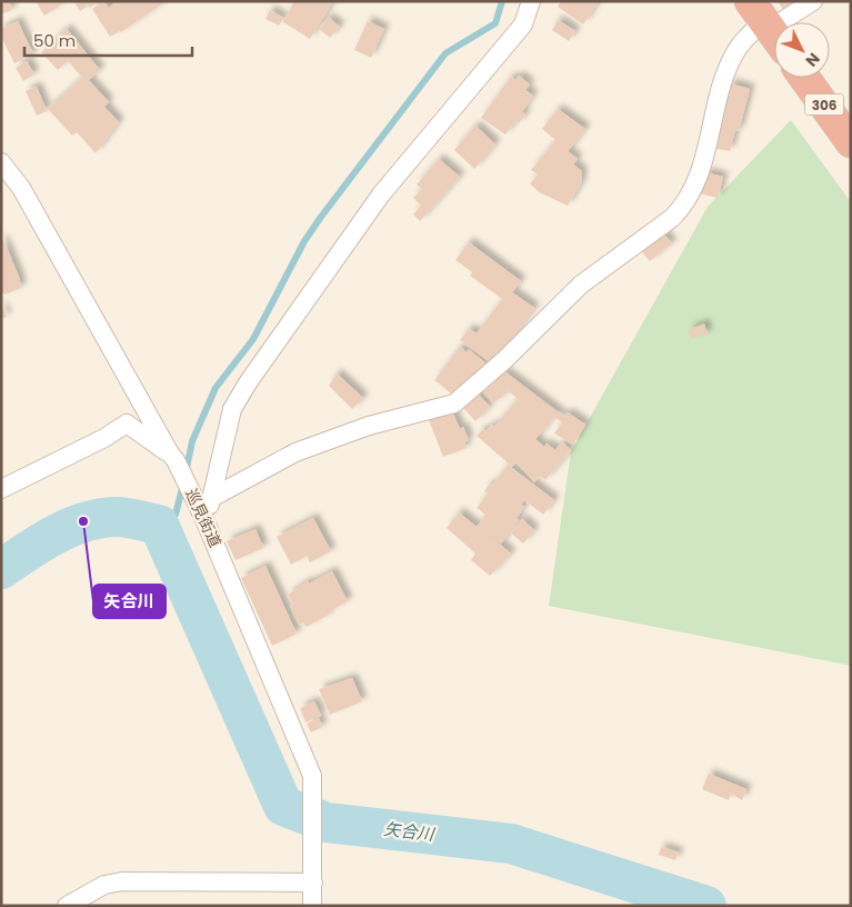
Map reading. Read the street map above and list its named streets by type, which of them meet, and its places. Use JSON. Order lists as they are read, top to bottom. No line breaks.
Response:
{"streets":{"highway":["306"],"street":["巡見街道"]},"water":["矢合川"],"places":["矢合川"],"scale_bar":"50 m","north":"bottom right"}
